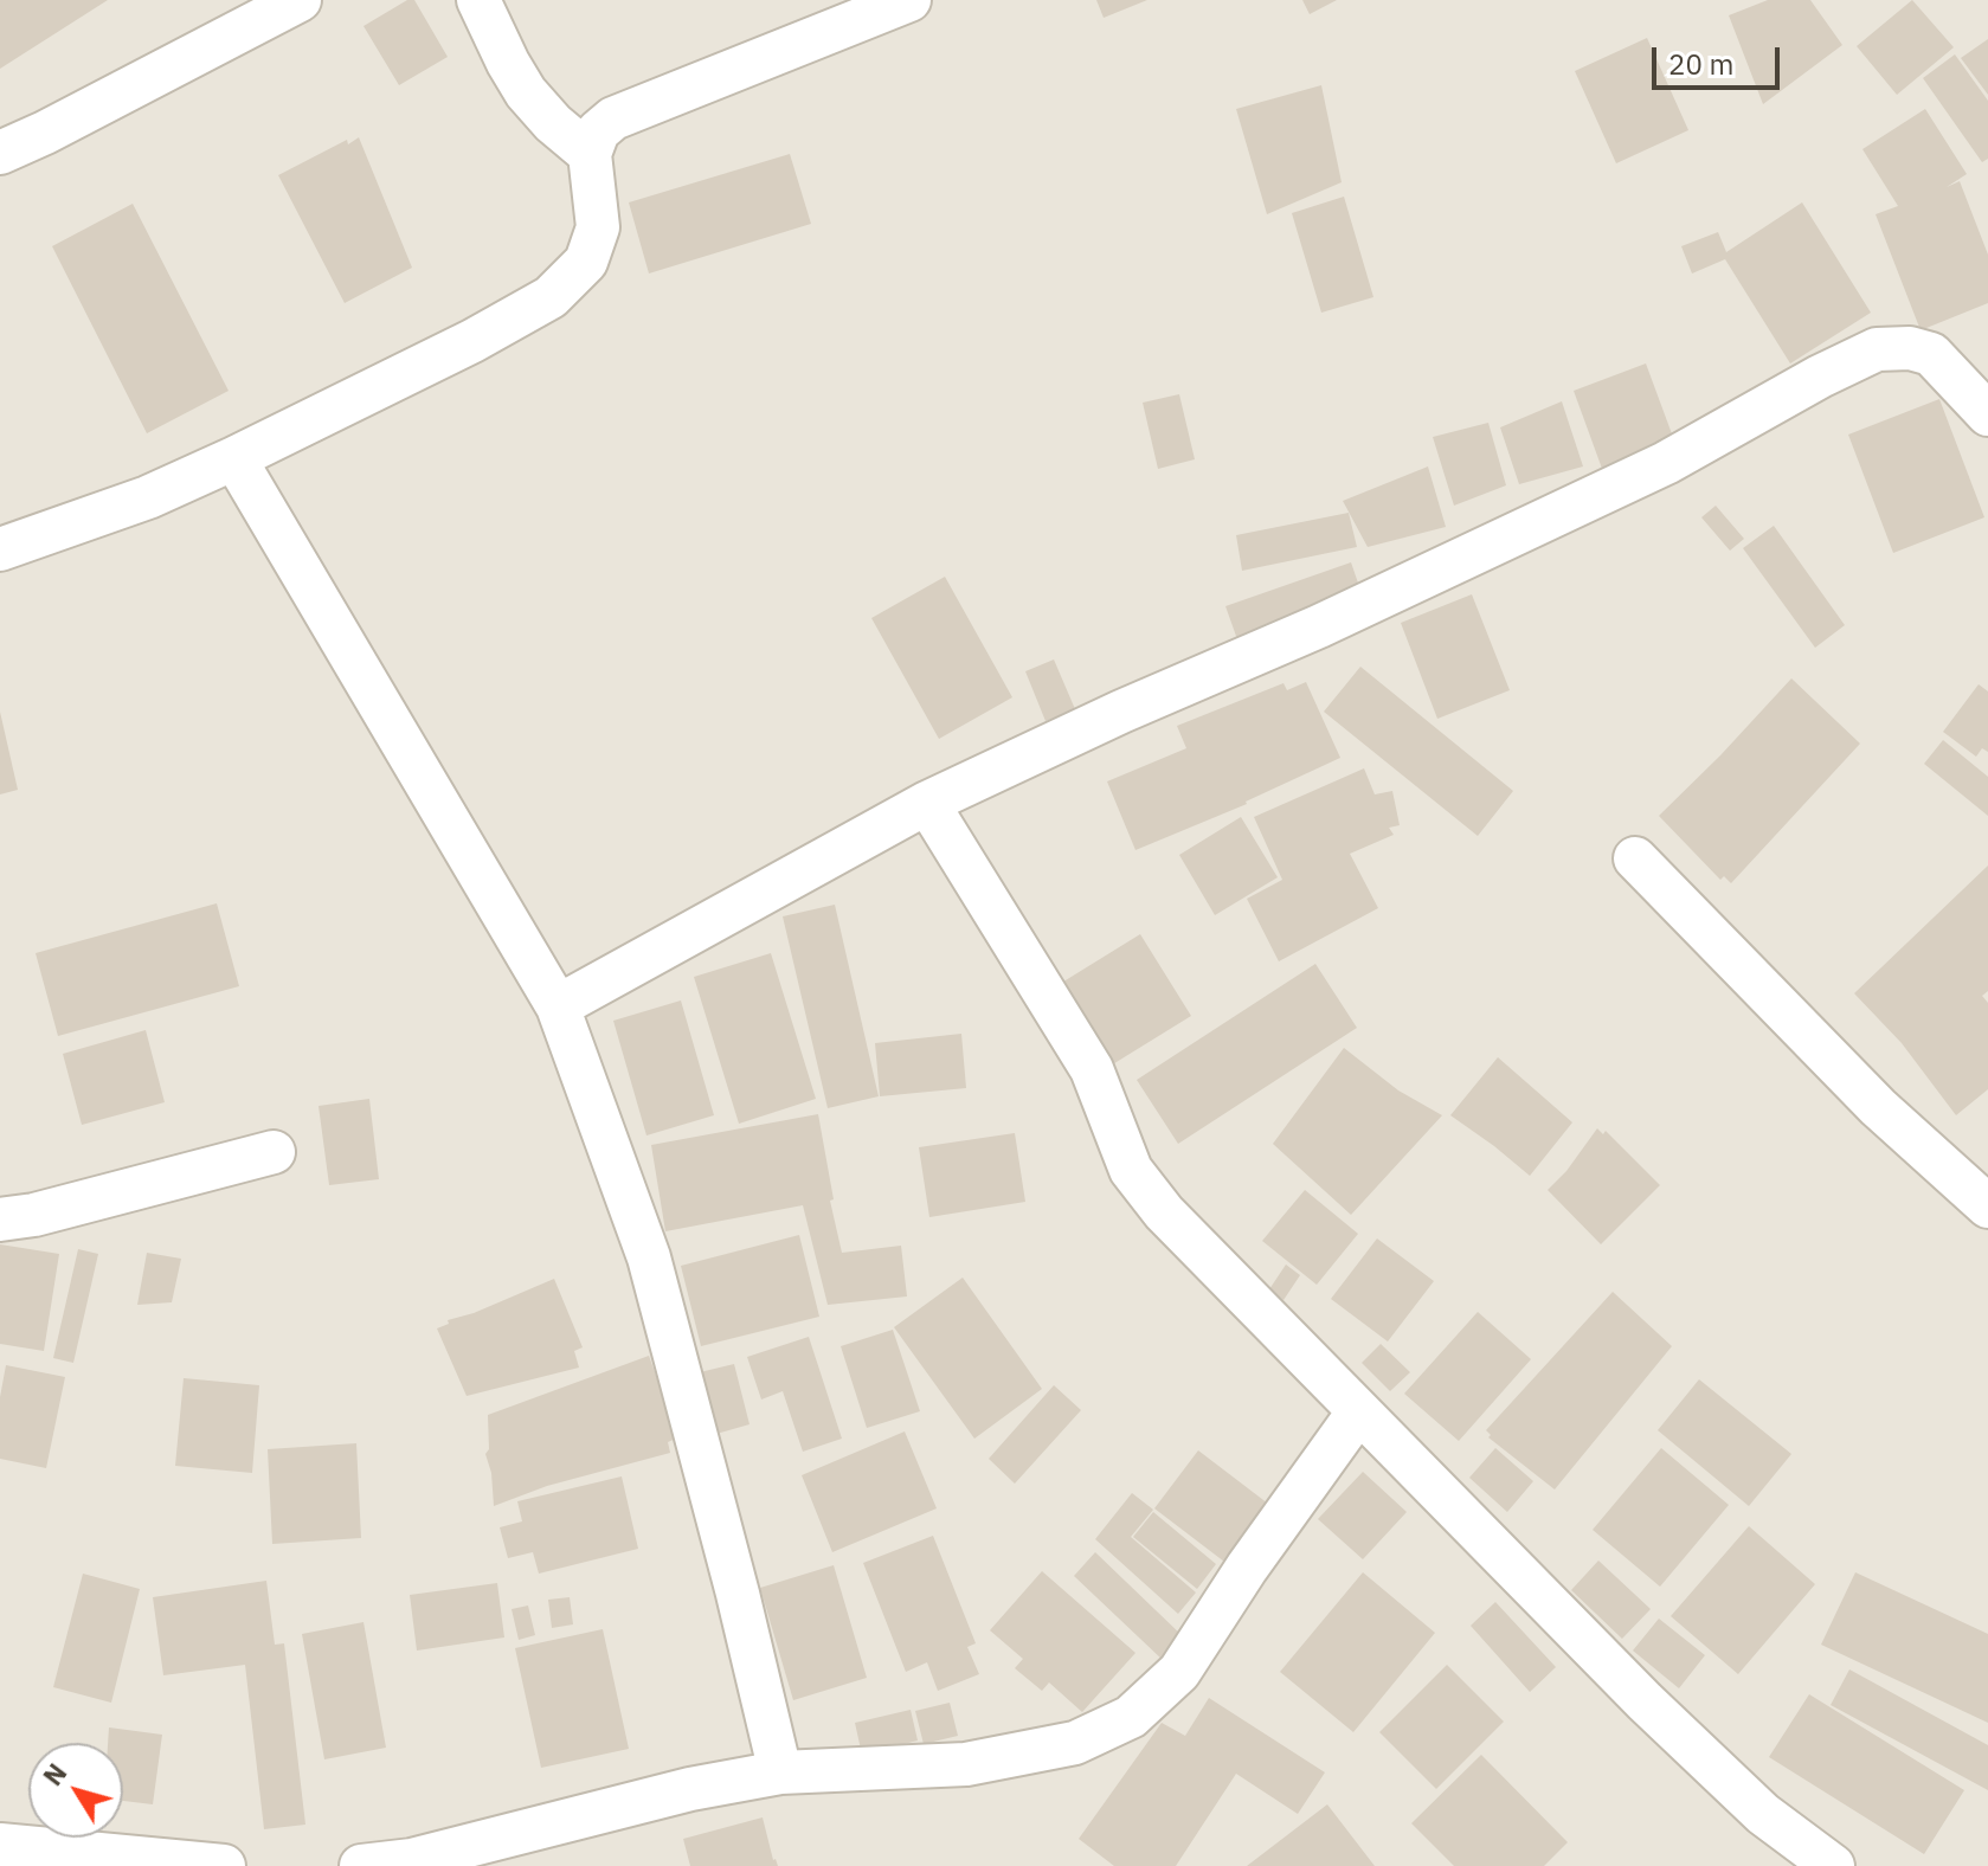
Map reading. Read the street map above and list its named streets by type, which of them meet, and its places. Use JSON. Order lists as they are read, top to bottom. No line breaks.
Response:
{"scale_bar":"20 m","north":"top left"}
